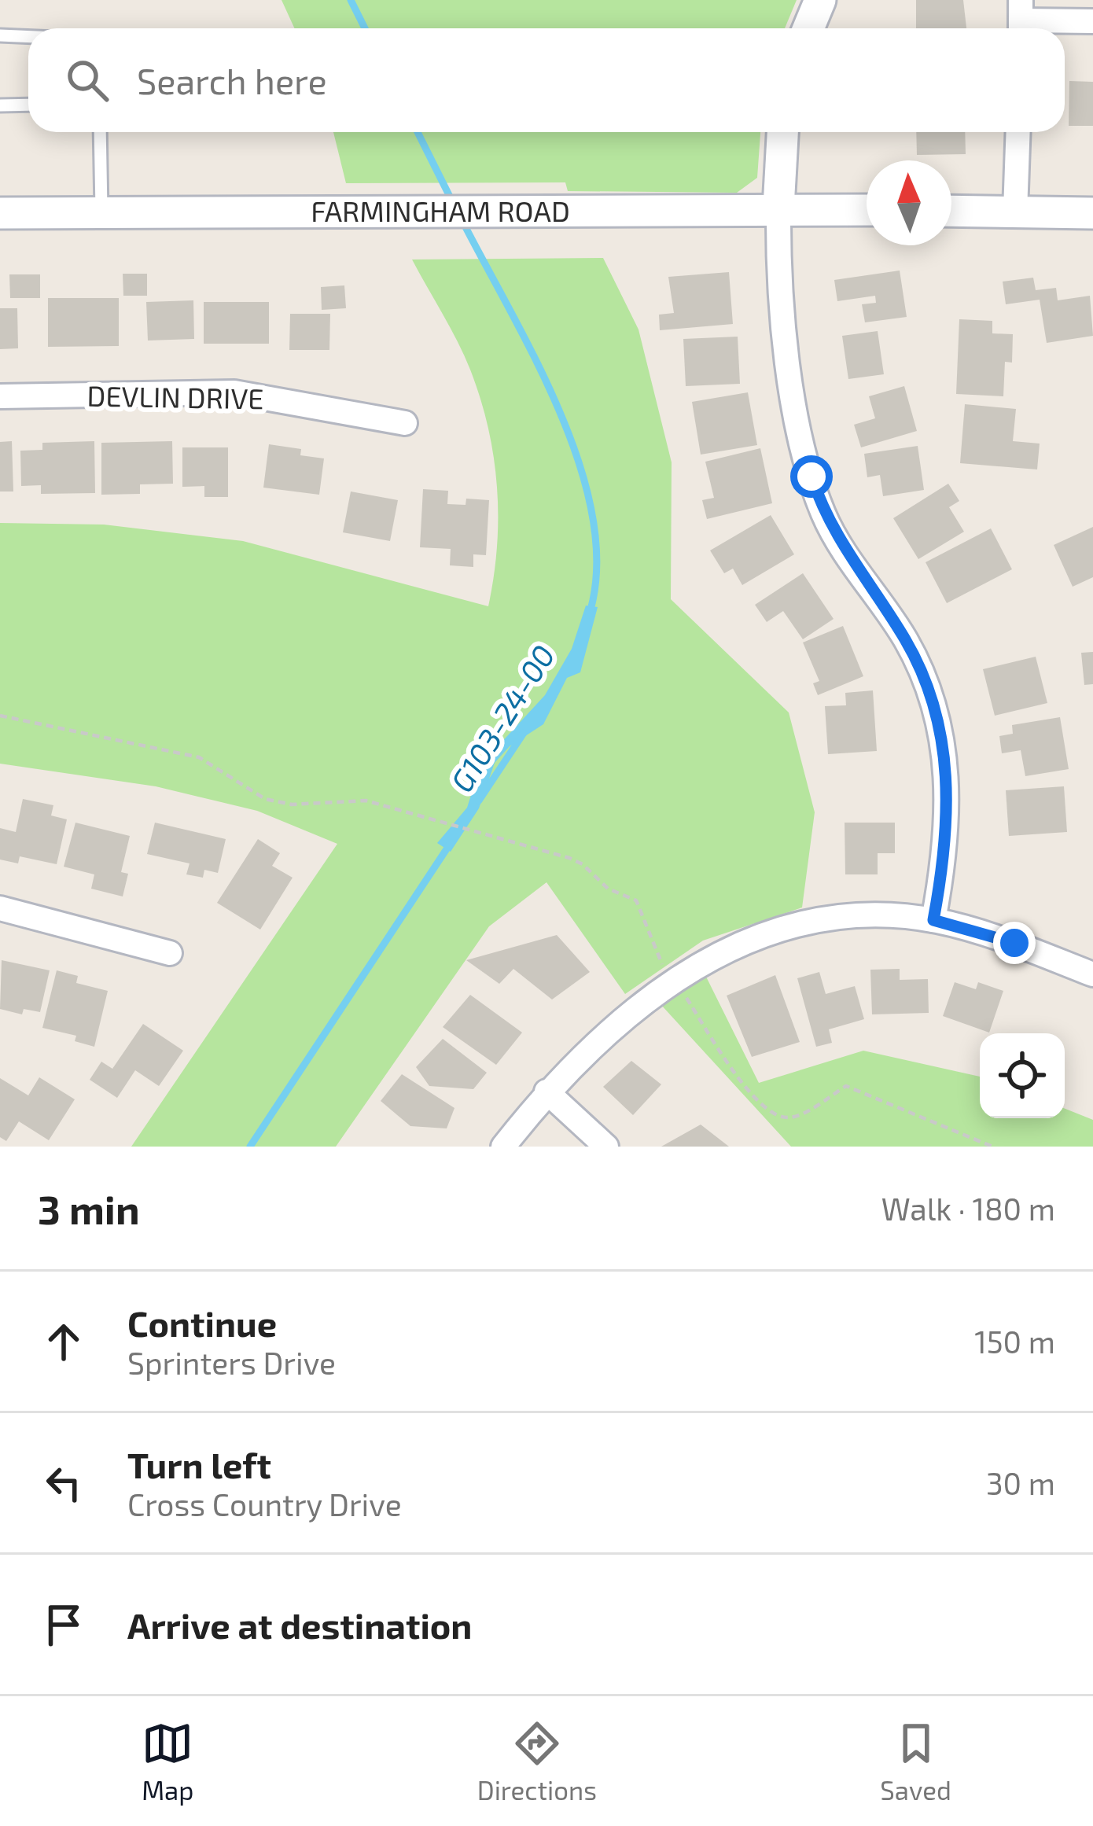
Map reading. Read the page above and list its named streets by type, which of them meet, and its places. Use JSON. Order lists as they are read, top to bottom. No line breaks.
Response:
{"streets":{"street":["FARMINGHAM ROAD","DEVLIN DRIVE"]},"water":["G103-24-00"],"north":"top","page":{"search":"Search here","heading":["3 min","Walk · 180 m"],"list":[["Continue","Sprinters Drive","150 m"],["Turn left","Cross Country Drive","30 m"],"Arrive at destination"],"nav":["Map","Directions","Saved"]}}
